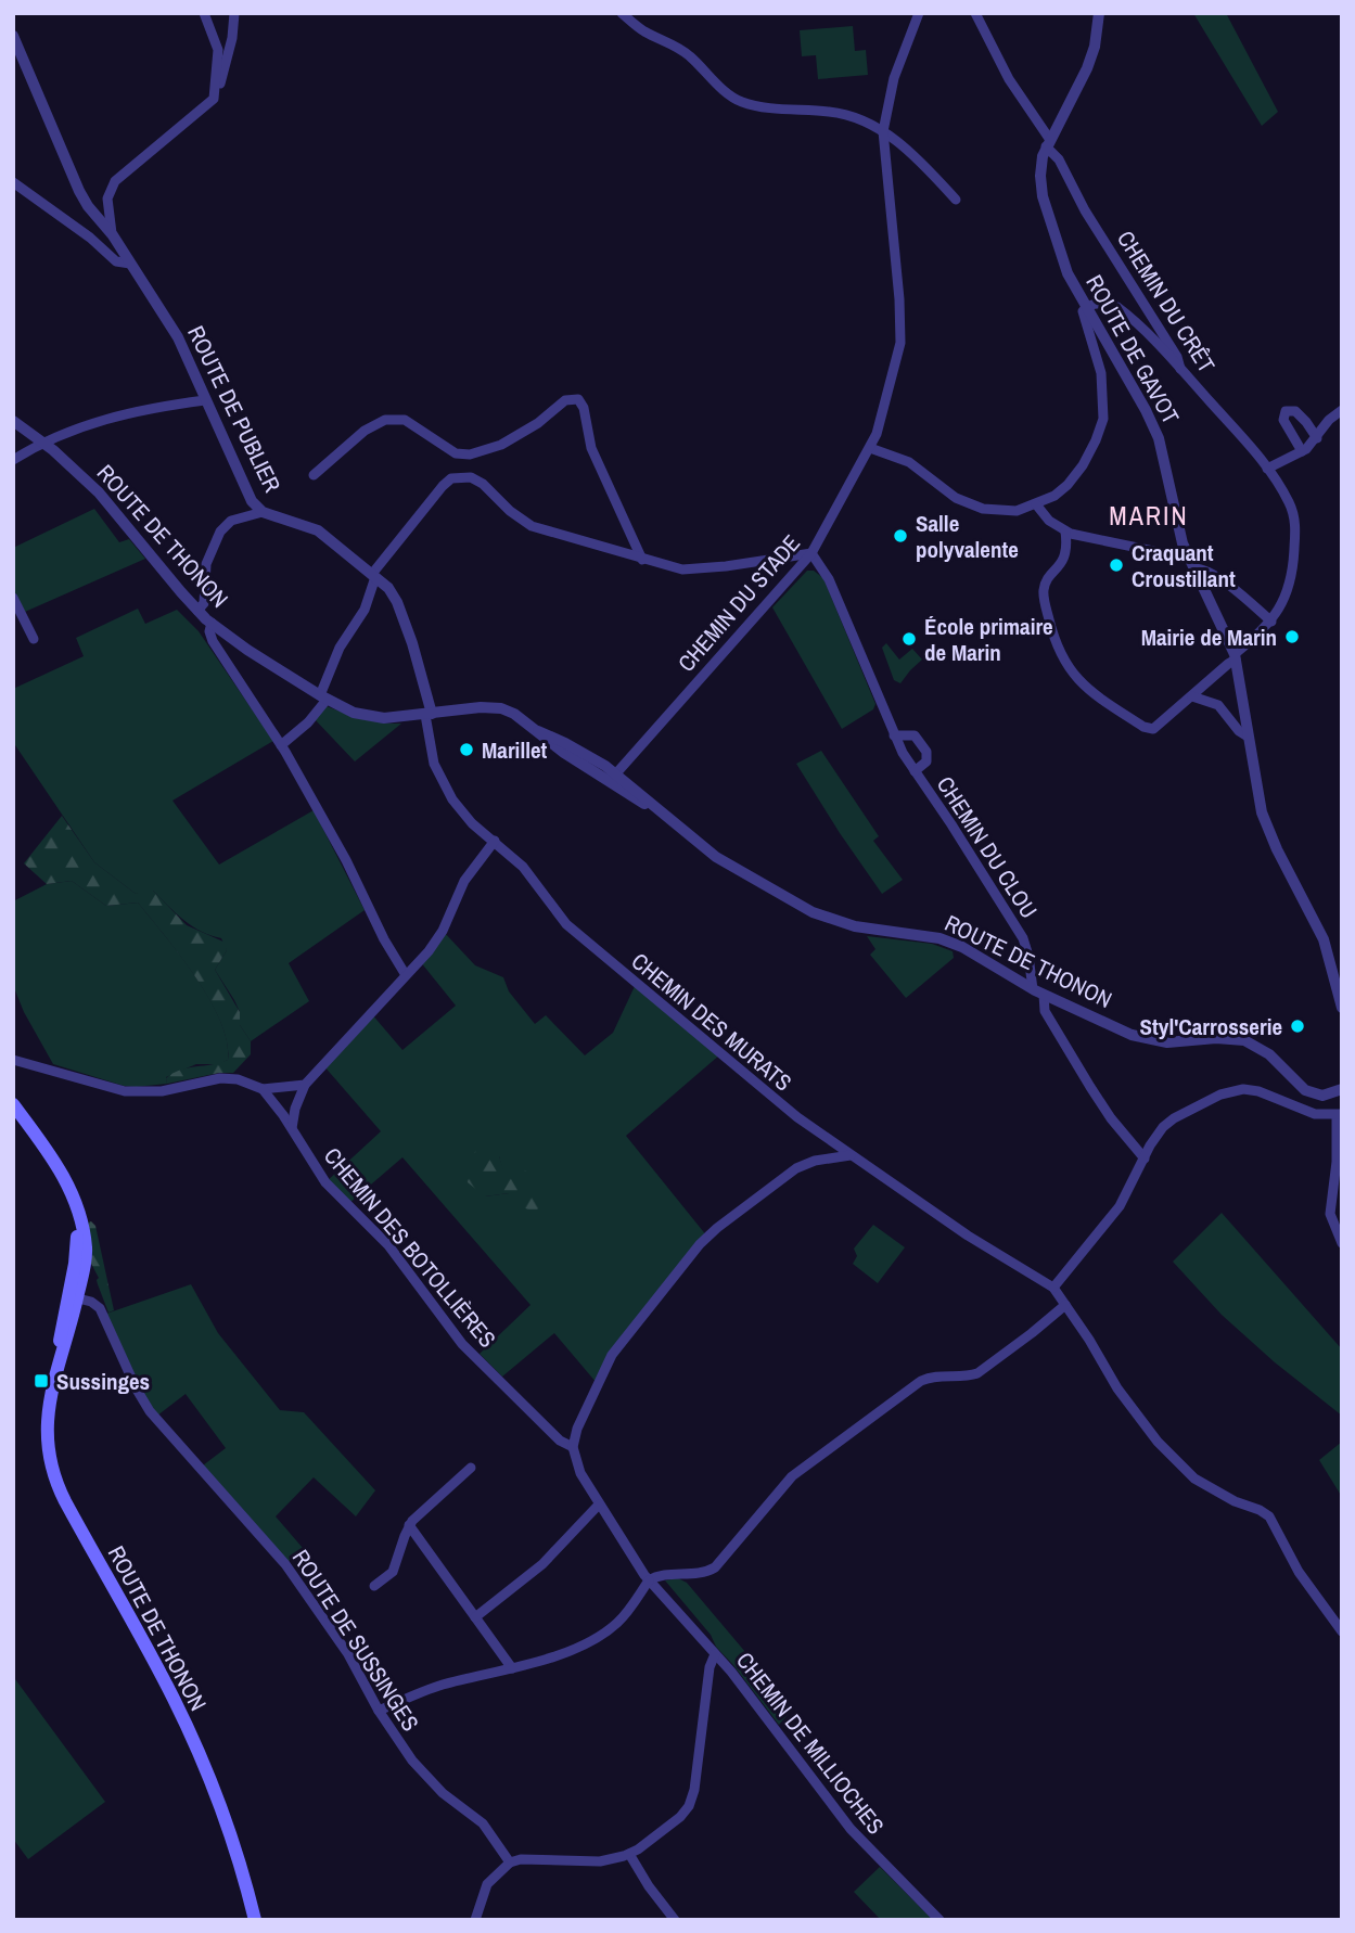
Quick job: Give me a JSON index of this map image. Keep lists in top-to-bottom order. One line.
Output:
{"streets":{"main road":["ROUTE DE THONON"],"street":["CHEMIN DU CRÊT","ROUTE DE GAVOT","ROUTE DE PUBLIER","CHEMIN DU STADE","CHEMIN DU CLOU","CHEMIN DES MURATS","CHEMIN DES BOTOLLIÈRES","ROUTE DE SUSSINGES","CHEMIN DE MILLIOCHES"]},"crossings":[["CHEMIN DU CRÊT","ROUTE DE GAVOT"],["ROUTE DE PUBLIER","ROUTE DE THONON"],["ROUTE DE PUBLIER","CHEMIN DES MURATS"],["ROUTE DE THONON","CHEMIN DU STADE"],["ROUTE DE THONON","CHEMIN DU CLOU"],["ROUTE DE THONON","CHEMIN DES MURATS"],["ROUTE DE THONON","ROUTE DE SUSSINGES"],["CHEMIN DU STADE","CHEMIN DU CLOU"],["CHEMIN DES BOTOLLIÈRES","CHEMIN DE MILLIOCHES"]],"districts":["MARIN"],"places":{"other":["Salle polyvalente","Craquant Croustillant","Mairie de Marin","École primaire de Marin","Marillet","Styl'Carrosserie"],"transit":["Sussinges"]}}
